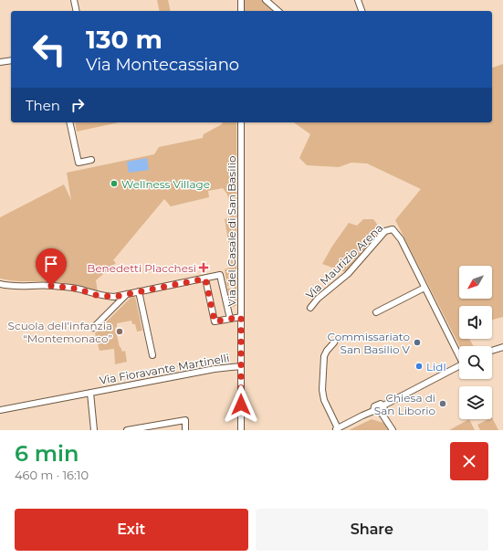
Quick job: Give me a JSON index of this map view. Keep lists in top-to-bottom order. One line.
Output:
{"streets":{"street":["Via del Casale di San Basilio","Via Maurizio Arena","Via Fioravante Martinelli"]},"crossings":[["Via del Casale di San Basilio","Via Fioravante Martinelli"]],"places":{"other":["Wellness Village","Scuola dell’infanzia “Montemonaco”","Commissariato San Basilio V","Lidl","Chiesa di San Liborio"],"health":["Benedetti Placchesi"]},"north":"bottom left","page":{"turn":["130 m","Via Montecassiano"],"then":"Then","heading":["6 min","460 m · 16:10"],"buttons":["Exit","Share"]}}
